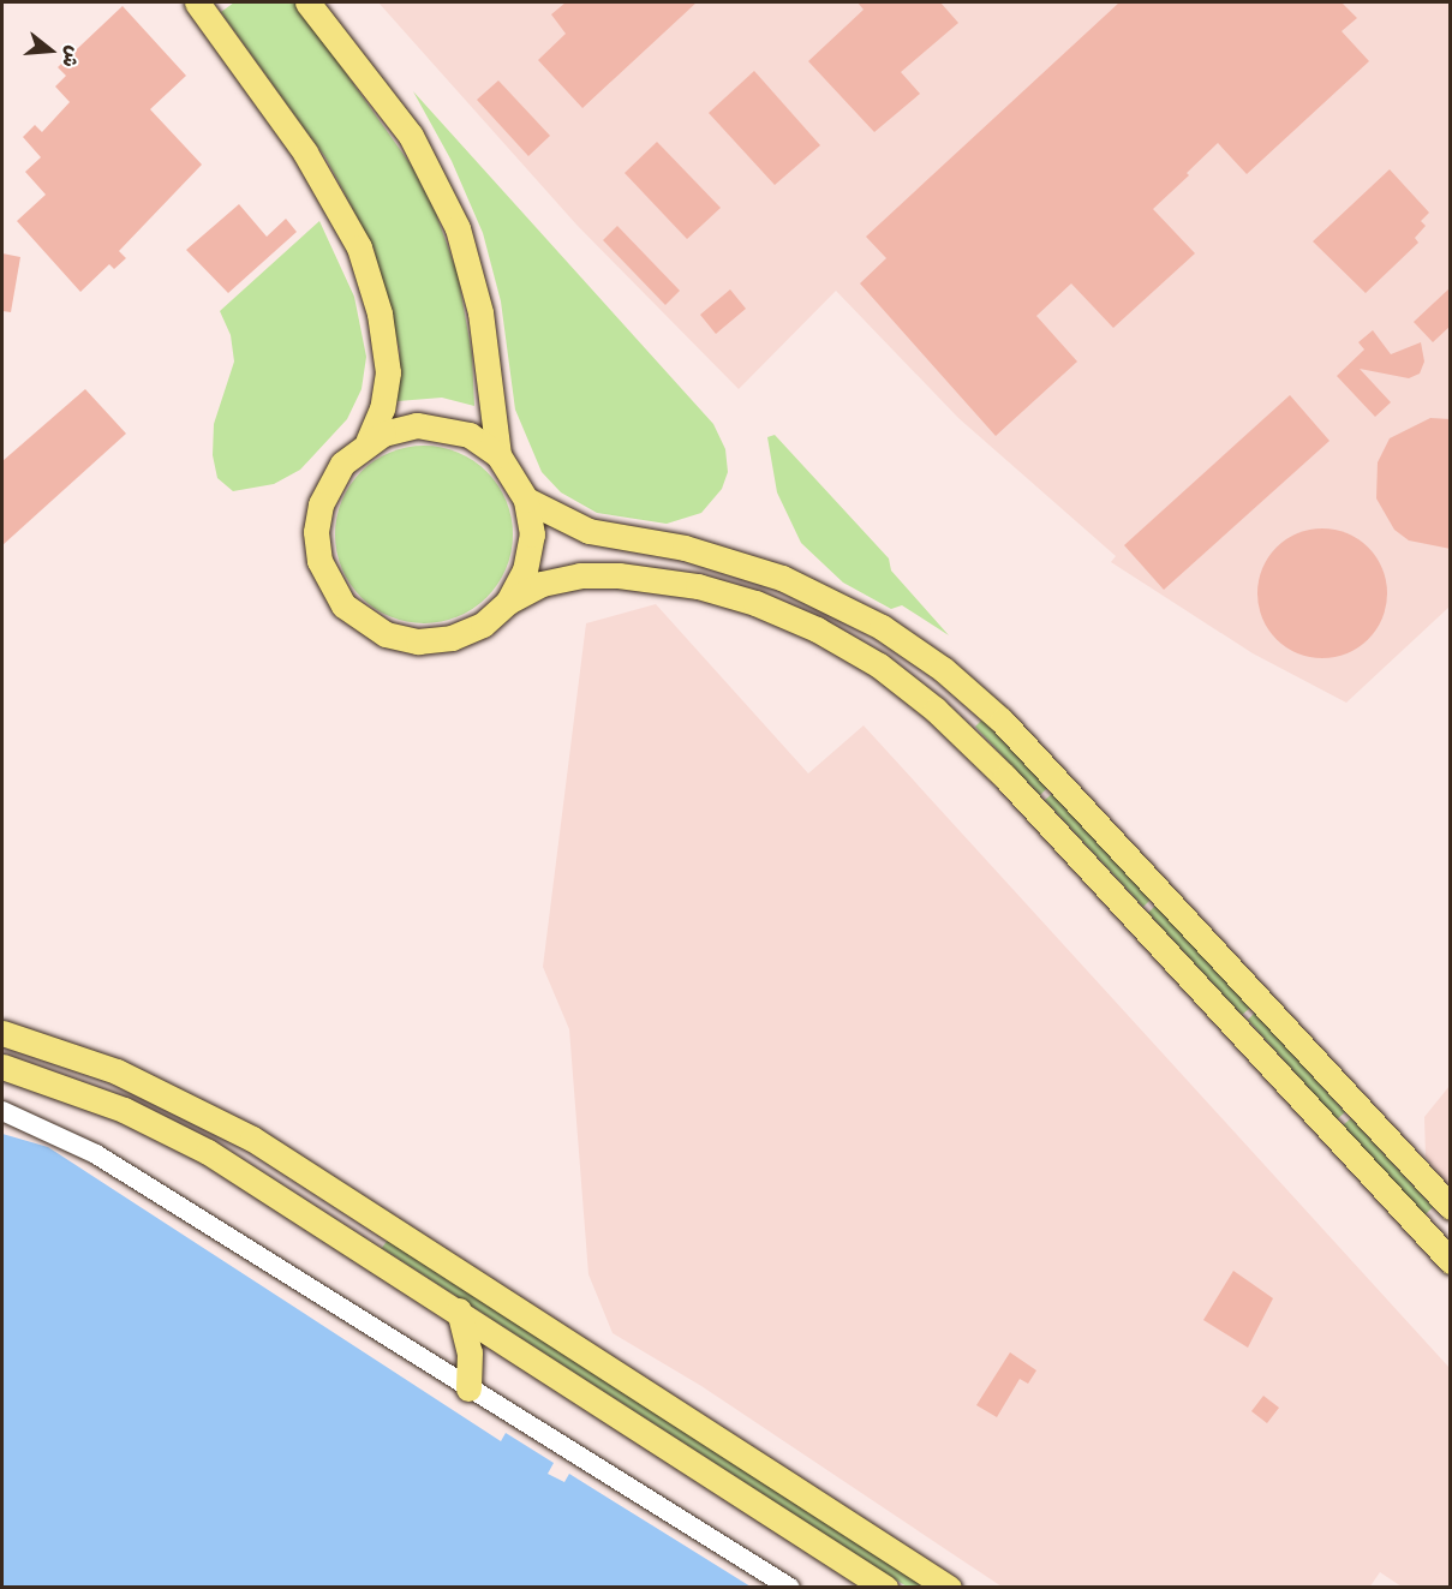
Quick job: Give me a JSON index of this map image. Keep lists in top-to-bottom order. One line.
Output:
{"north":"right"}
